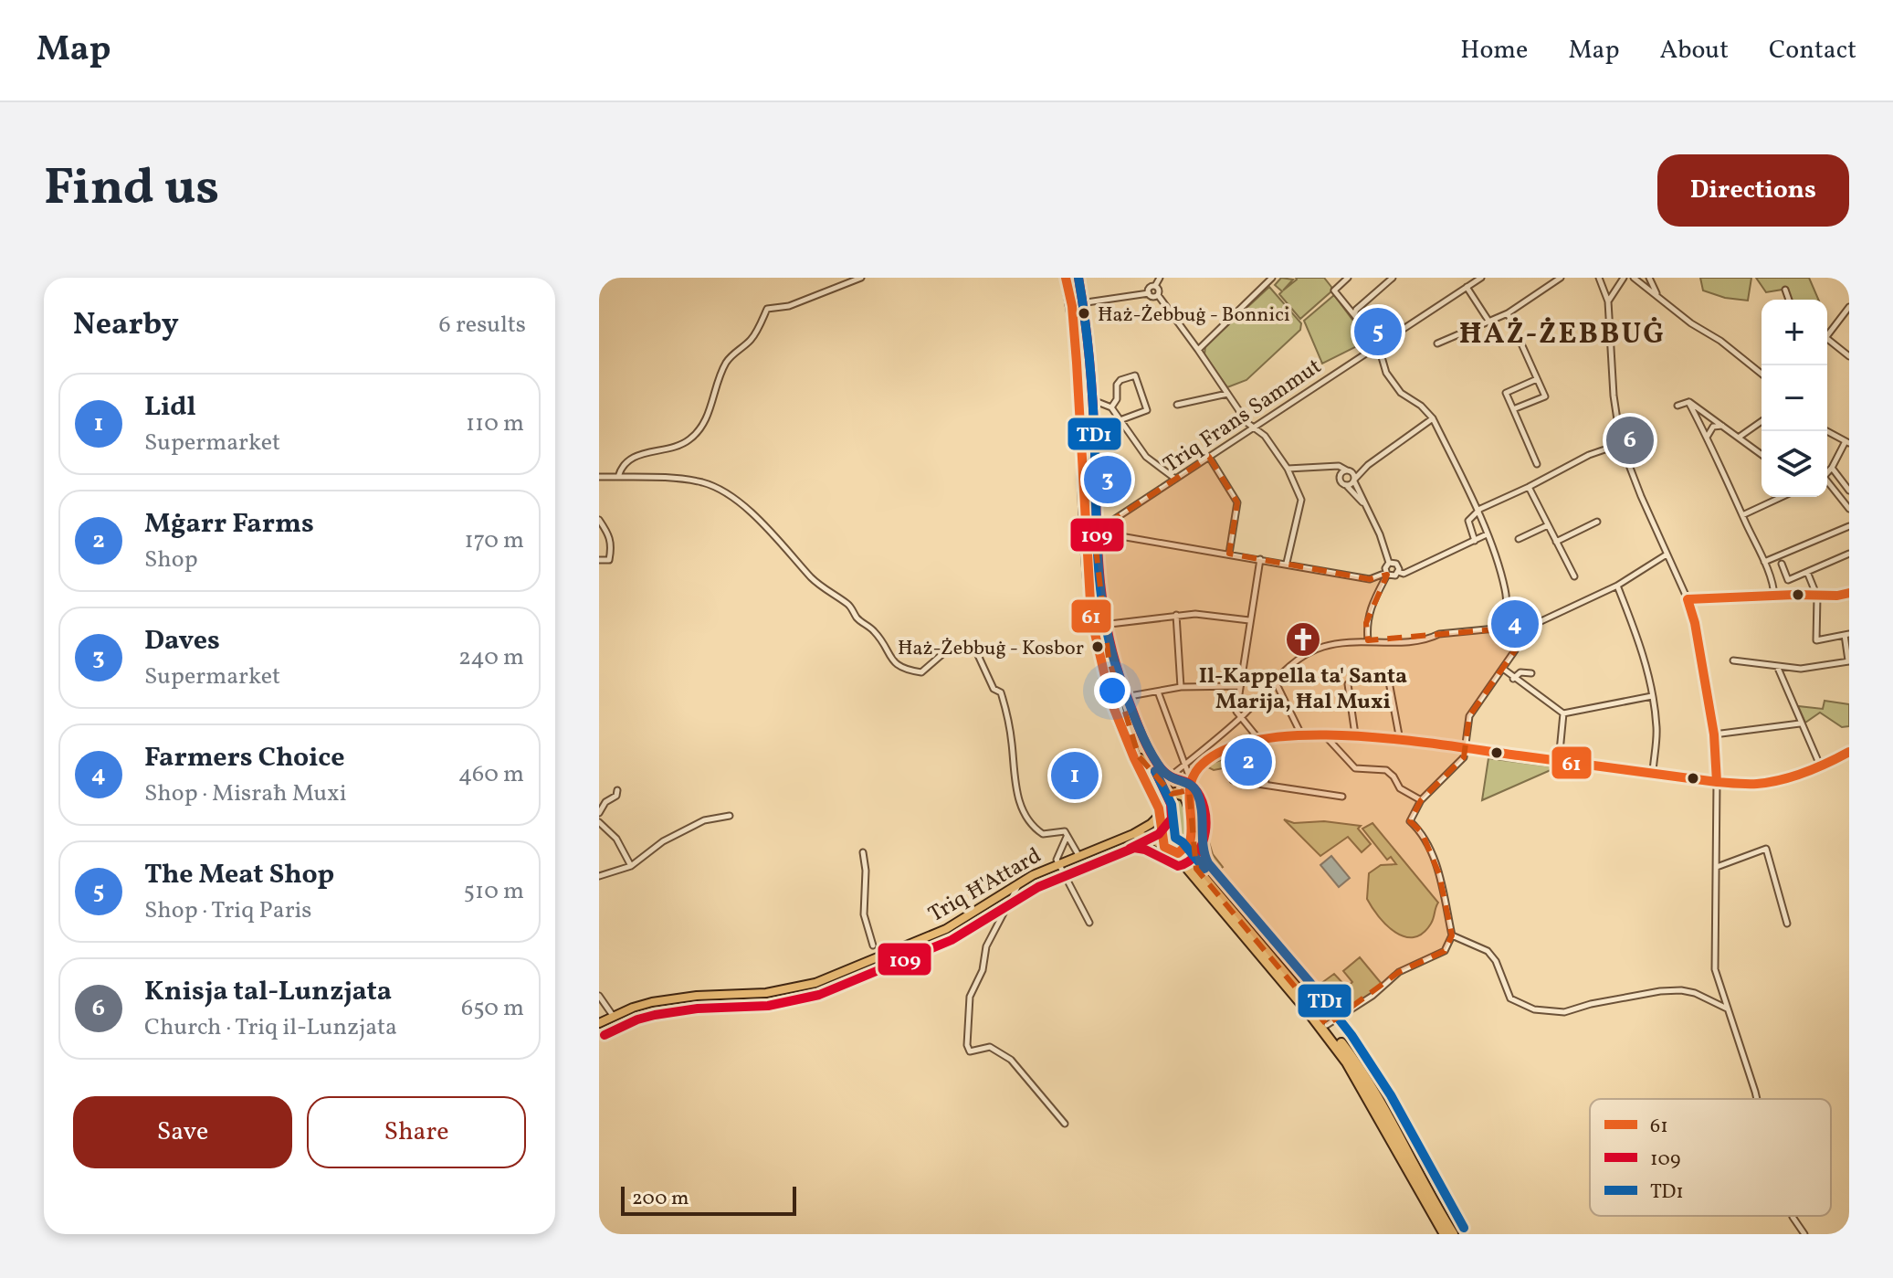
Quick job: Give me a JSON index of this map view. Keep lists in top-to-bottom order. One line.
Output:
{"streets":{"main road":["Triq Ħ'Attard"],"street":["Triq Frans Sammut"]},"districts":["ĦAŻ-ŻEBBUĠ"],"places":{"other":["Ħaż-Żebbuġ - Bonnici","Ħaż-Żebbuġ - Kosbor"],"church":["Il-Kappella ta' Santa Marija, Ħal Muxi"]},"lines":["transit line 61","transit line 109","transit line TD1"],"legend":["61","109","TD1"],"scale_bar":"200 m","page":{"header":"Map","nav":["Home","Map","About","Contact"],"title":"Find us","buttons":["Directions",["Save","Share"]],"heading":["Nearby","6 results"],"map_buttons":["+","−"],"pins":["5","6","3","4","2","1"],"list":[{"mark":"1","name":"Lidl","note":"Supermarket","value":"110 m"},{"mark":"2","name":"Mġarr Farms","note":"Shop","value":"170 m"},{"mark":"3","name":"Daves","note":"Supermarket","value":"240 m"},{"mark":"4","name":"Farmers Choice","note":"Shop · Misraħ Muxi","value":"460 m"},{"mark":"5","name":"The Meat Shop","note":"Shop · Triq Paris","value":"510 m"},{"mark":"6","name":"Knisja tal-Lunzjata","note":"Church · Triq il-Lunzjata","value":"650 m"}],"scale":"200 m"}}
